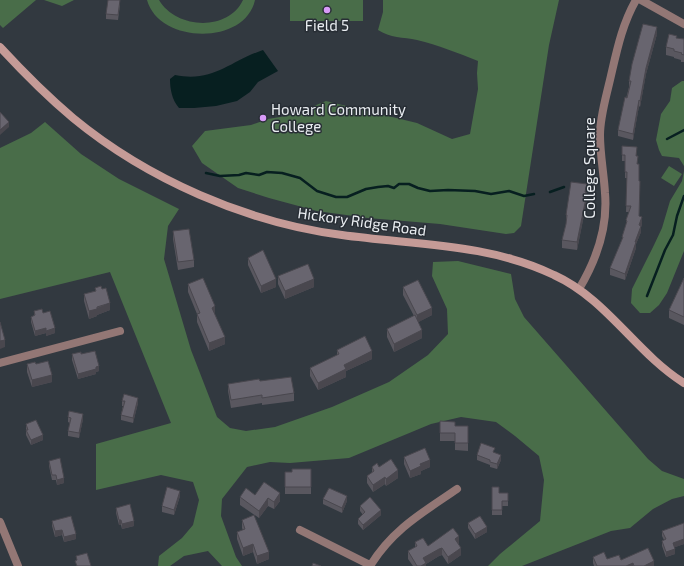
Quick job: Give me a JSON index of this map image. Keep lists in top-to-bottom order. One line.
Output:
{"streets":{"street":["College Square","Hickory Ridge Road"]},"crossings":[["College Square","Hickory Ridge Road"]],"places":["Field 5","Howard Community College"]}
